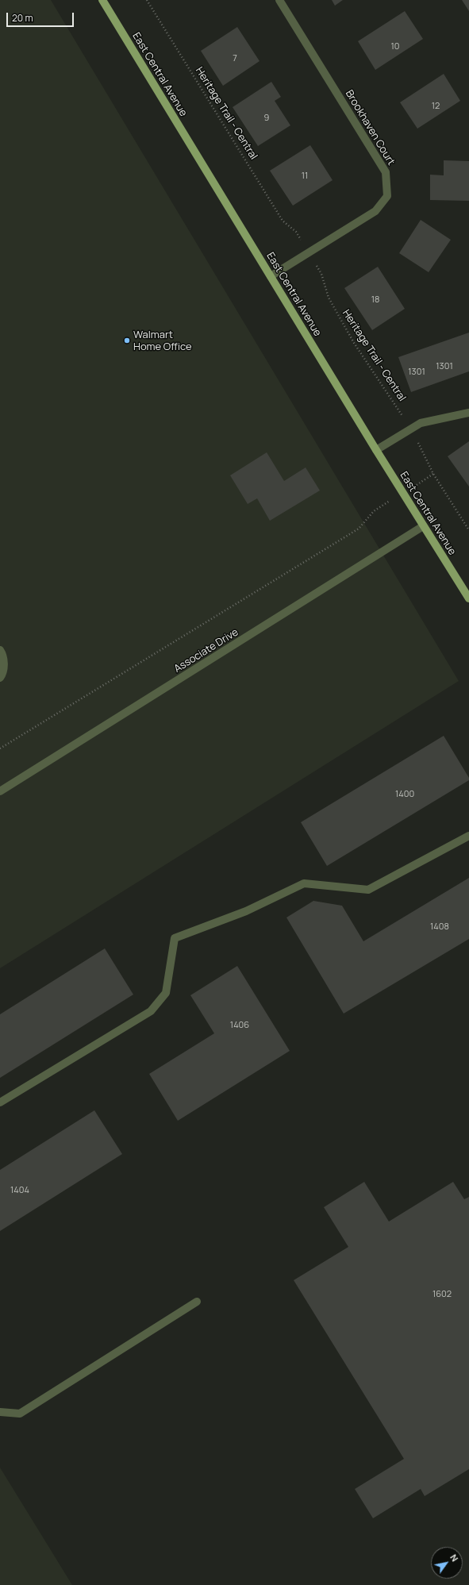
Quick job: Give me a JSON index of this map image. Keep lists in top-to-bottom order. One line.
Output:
{"streets":{"main road":["East Central Avenue"],"street":["Brookhaven Court","Associate Drive"],"path":["Heritage Trail - Central"]},"crossings":[["East Central Avenue","Brookhaven Court"],["East Central Avenue","Associate Drive"]],"places":["Walmart Home Office"],"house_numbers":["10","7","12","9","11","18","1301","1301","1400","1408","1406","1404","1602"],"scale_bar":"20 m","north":"top right"}
